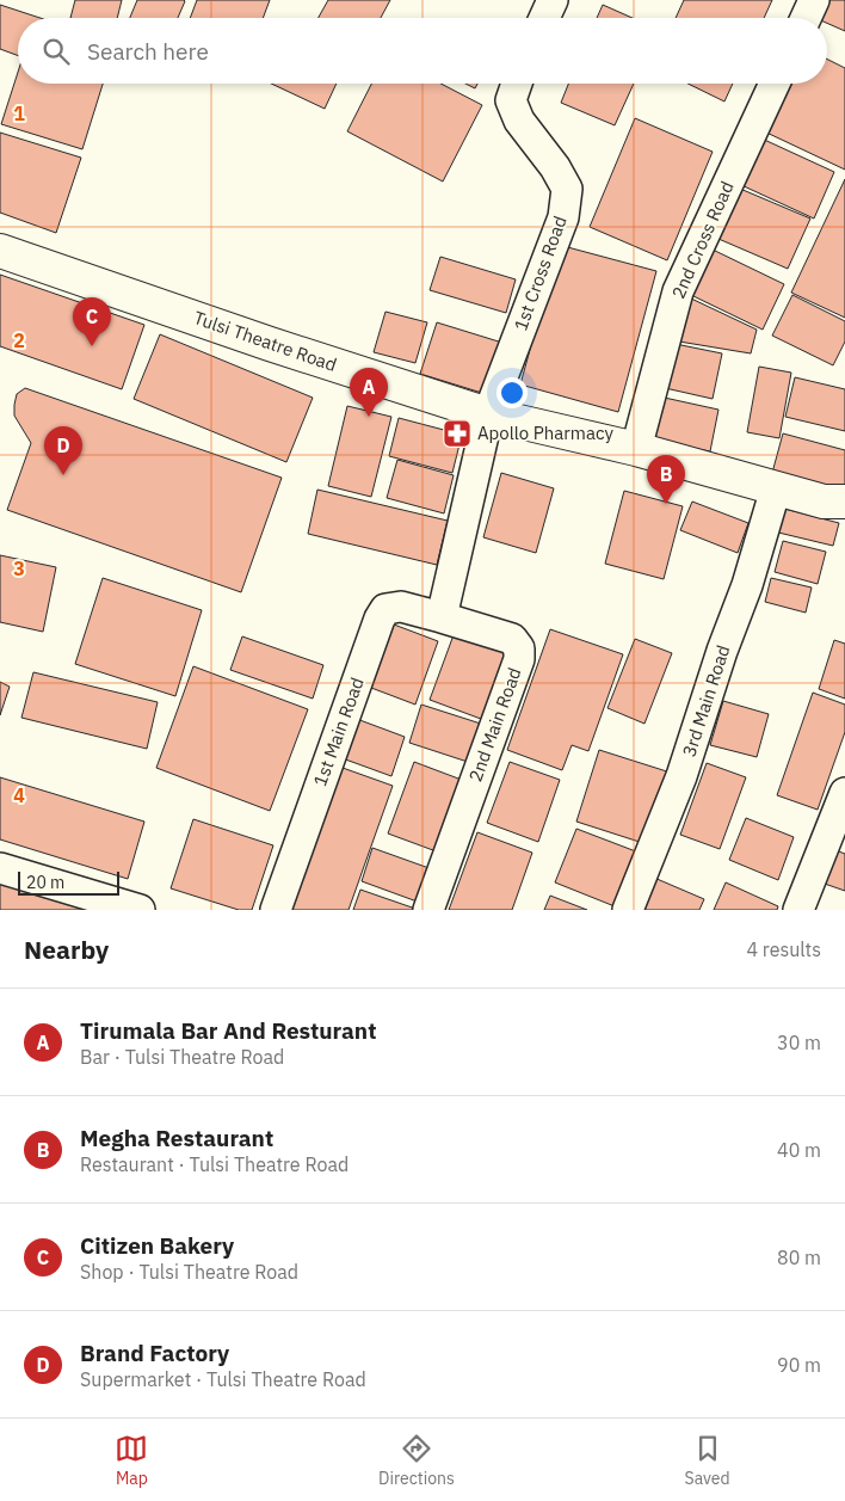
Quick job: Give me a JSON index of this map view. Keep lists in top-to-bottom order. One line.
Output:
{"streets":{"street":["2nd Cross Road","1st Cross Road","Tulsi Theatre Road","3rd Main Road","2nd Main Road","1st Main Road"]},"crossings":[["2nd Cross Road","Tulsi Theatre Road"],["1st Cross Road","Tulsi Theatre Road"],["Tulsi Theatre Road","3rd Main Road"],["2nd Main Road","1st Main Road"]],"places":{"pharmacy":["Apollo Pharmacy"]},"scale_bar":"20 m","page":{"search":"Search here","pins":["C","A","D","B"],"scale":"20 m","heading":["Nearby","4 results"],"list":[{"mark":"A","name":"Tirumala Bar And Resturant","note":"Bar · Tulsi Theatre Road","value":"30 m"},{"mark":"B","name":"Megha Restaurant","note":"Restaurant · Tulsi Theatre Road","value":"40 m"},{"mark":"C","name":"Citizen Bakery","note":"Shop · Tulsi Theatre Road","value":"80 m"},{"mark":"D","name":"Brand Factory","note":"Supermarket · Tulsi Theatre Road","value":"90 m"}],"nav":["Map","Directions","Saved"]},"grid":{"rows":["1","2","3","4"]}}
